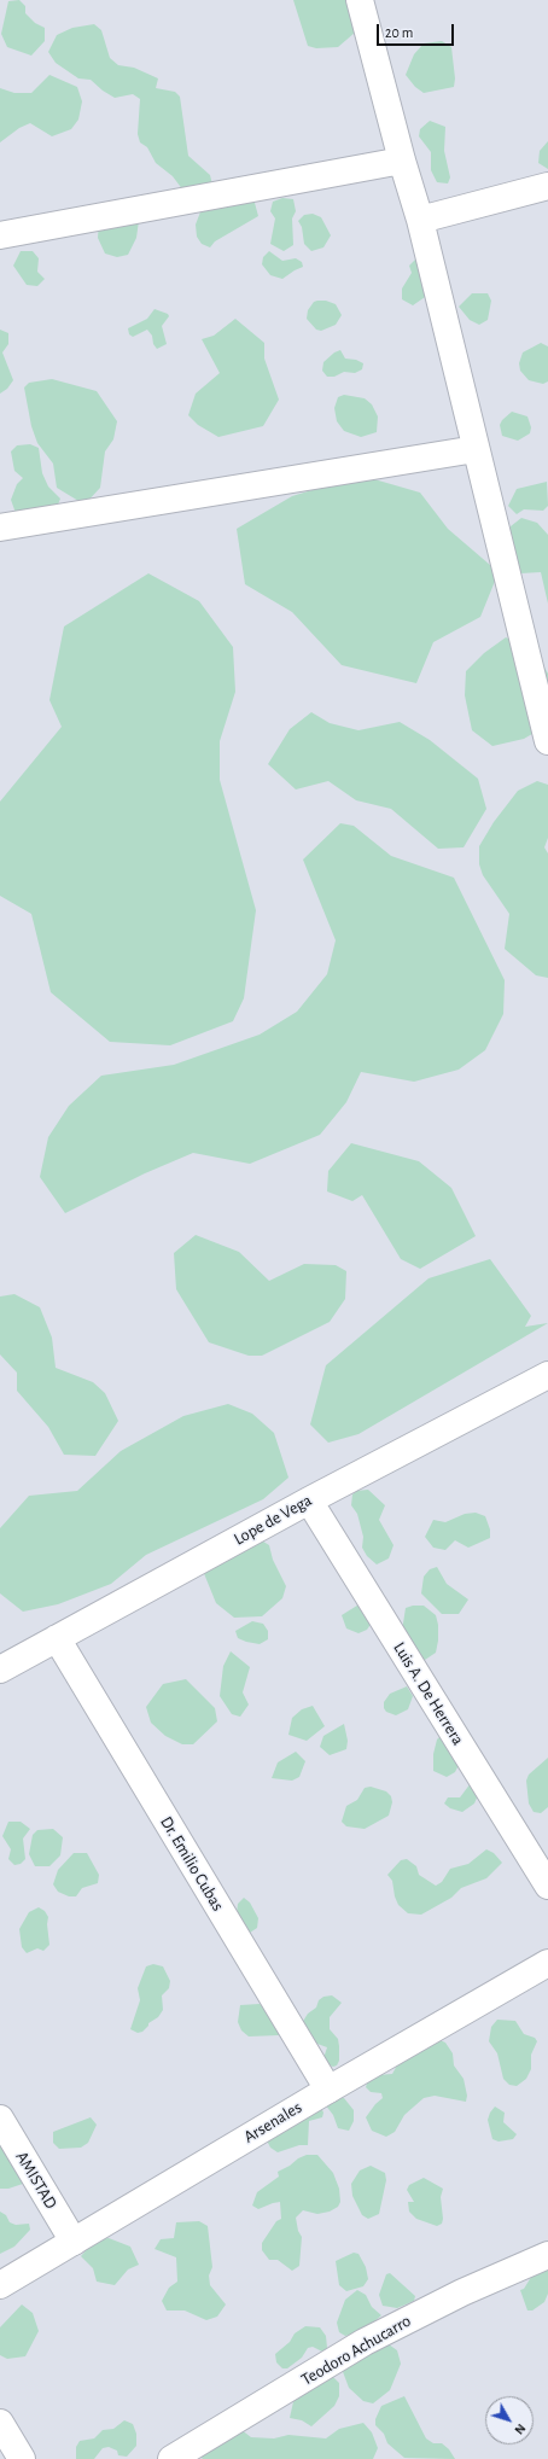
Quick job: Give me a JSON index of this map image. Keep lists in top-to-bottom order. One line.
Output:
{"streets":{"street":["Lope de Vega","Luis A. De Herrera","Dr. Emilio Cubas","Arsenales","AMISTAD","Teodoro Achucarro"]},"crossings":[["Lope de Vega","Luis A. De Herrera"],["Lope de Vega","Dr. Emilio Cubas"],["Dr. Emilio Cubas","Arsenales"],["Arsenales","AMISTAD"]],"scale_bar":"20 m","north":"bottom right"}
